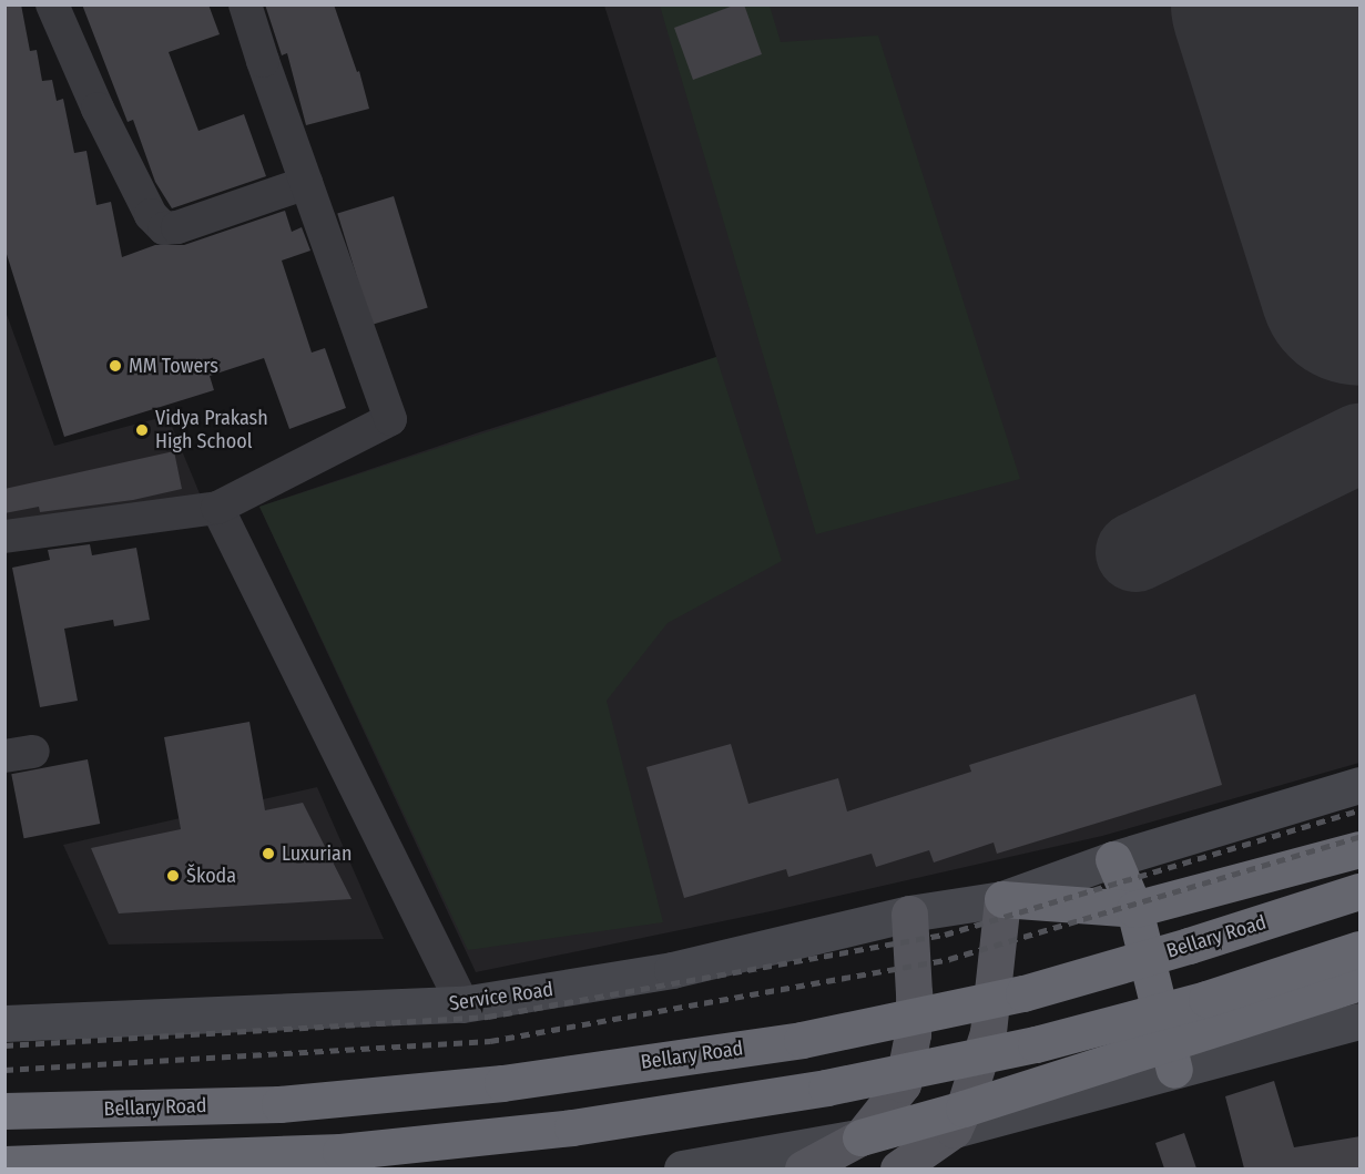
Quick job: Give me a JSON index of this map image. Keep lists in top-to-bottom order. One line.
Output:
{"streets":{"highway":["Bellary Road"],"main road":["Service Road"]},"places":["MM Towers","Vidya Prakash High School","Luxurian","Škoda"]}
